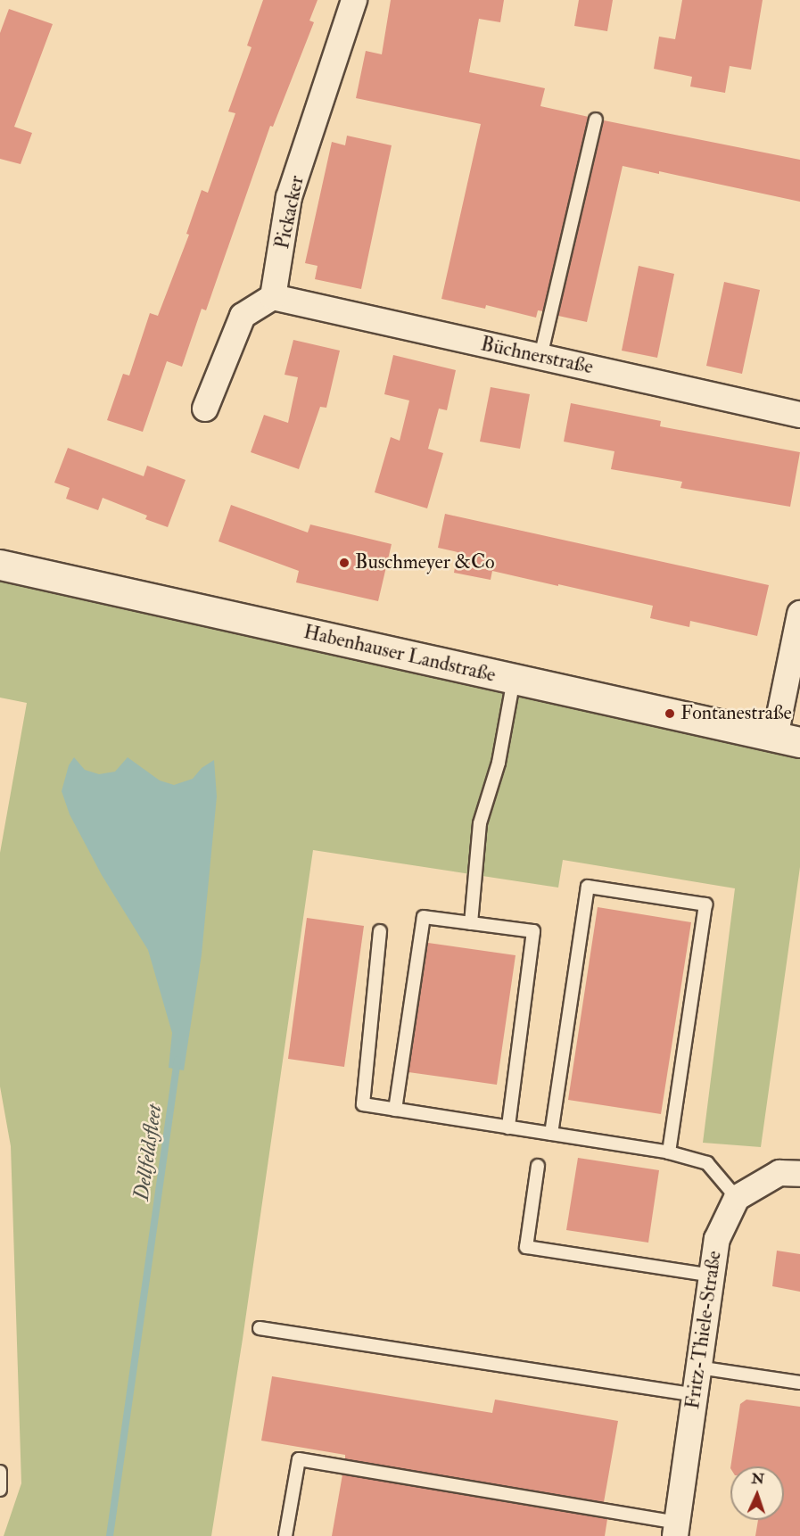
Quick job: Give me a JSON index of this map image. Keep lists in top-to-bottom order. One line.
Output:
{"streets":{"street":["Pickacker","Büchnerstraße","Habenhauser Landstraße","Fritz-Thiele-Straße"]},"crossings":[["Pickacker","Büchnerstraße"]],"water":["Dellfeldsfleet"],"places":["Buschmeyer &Co","Fontanestraße"],"north":"top"}
